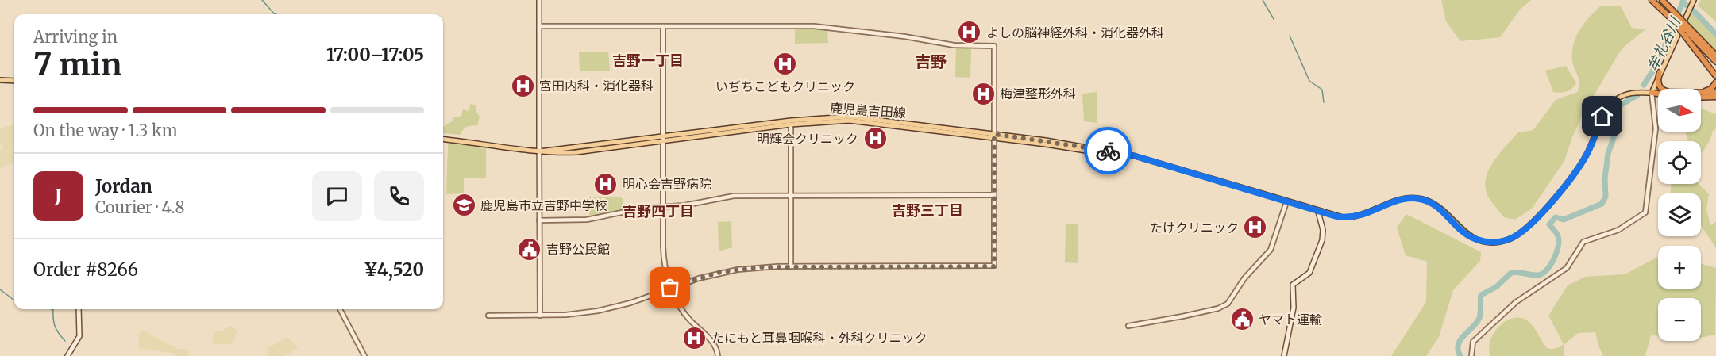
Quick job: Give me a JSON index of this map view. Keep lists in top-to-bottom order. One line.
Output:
{"streets":{"main road":["鹿児島吉田線"]},"districts":["吉野一丁目","吉野","吉野三丁目","吉野四丁目"],"water":["牟礼谷川"],"places":{"hospital":["よしの脳神経外科・消化器外科","いぢちこどもクリニック","宮田内科・消化器科","梅津整形外科","明輝会クリニック","明心会吉野病院","たけクリニック","たにもと耳鼻咽喉科・外科クリニック"],"school or university":["鹿児島市立吉野中学校"],"public building":["吉野公民館","ヤマト運輸"]},"north":"right","page":{"heading":["7 min","Arriving in","17:00–17:05"],"panel":["Jordan","Courier · 4.8","Order #8266","¥4,520"],"map_buttons":["+","−"],"bar":"On the way · 1.3 km","round":"J"}}
